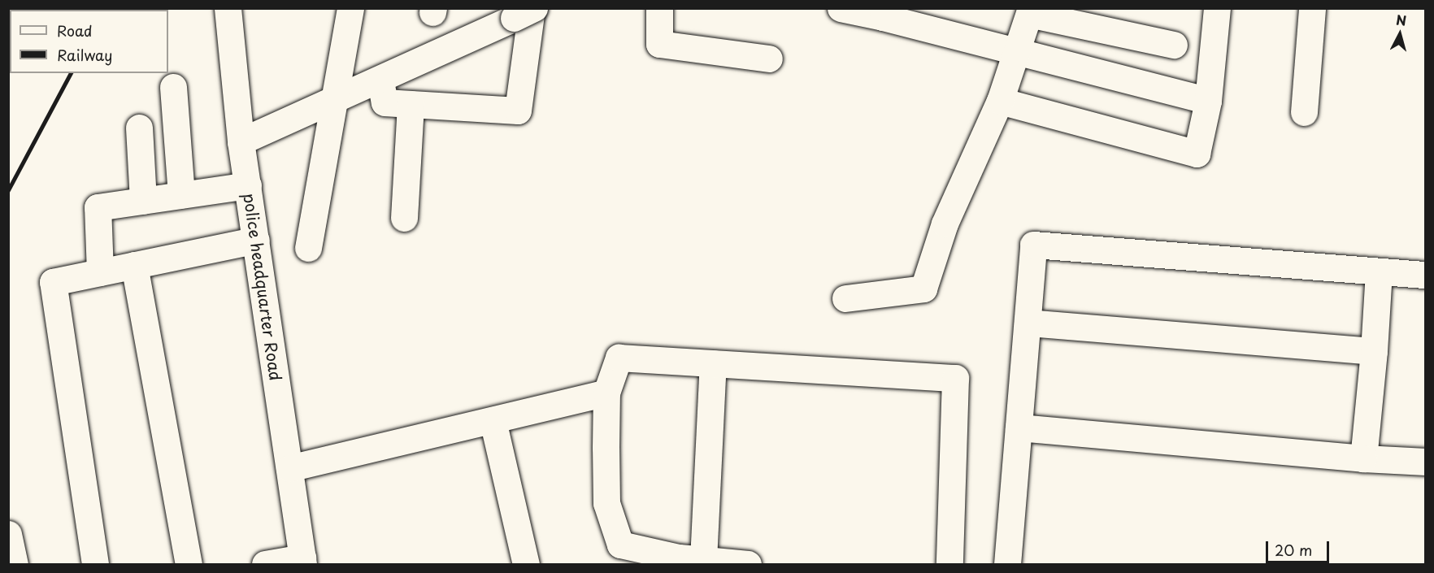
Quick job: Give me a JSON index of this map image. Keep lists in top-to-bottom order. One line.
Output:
{"streets":{"street":["police headquarter Road"]},"legend":["Road","Railway"],"scale_bar":"20 m","north":"top"}
